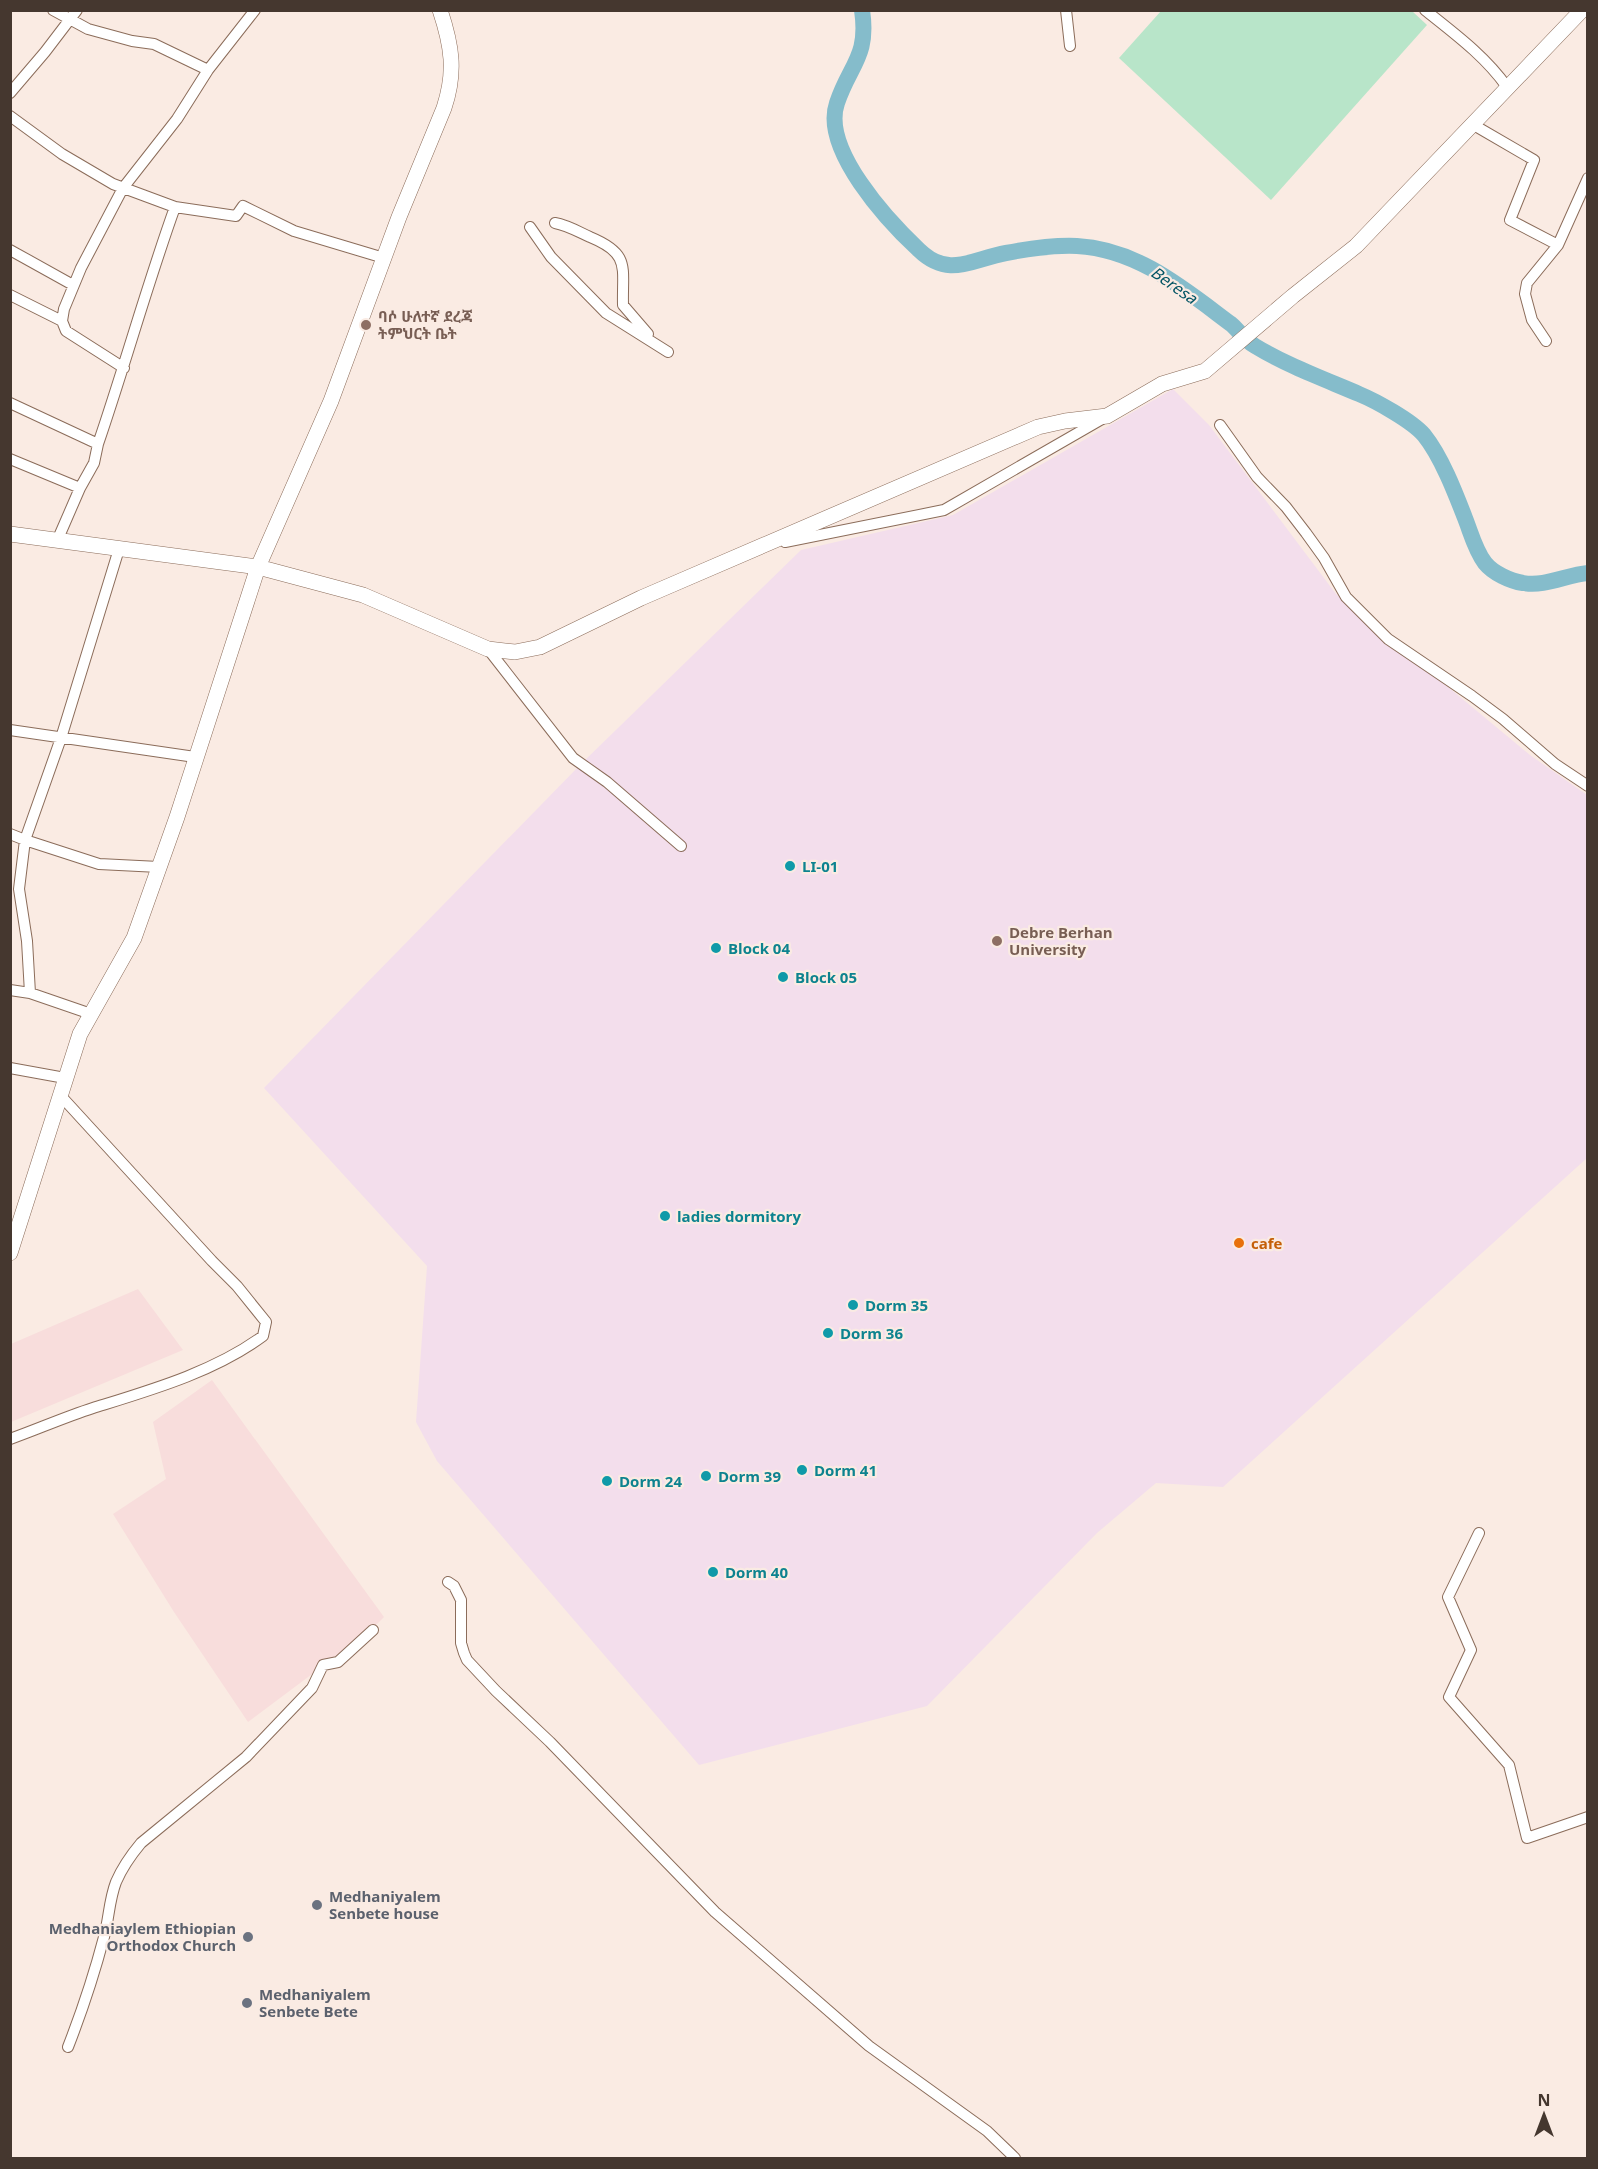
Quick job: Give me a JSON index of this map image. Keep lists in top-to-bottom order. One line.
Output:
{"water":["Beresa"],"places":["ባሶ ሁለተኛ ደረጃ ትምህርት ቤት","LI-01","Debre Berhan University","Block 04","Block 05","ladies dormitory","cafe","Dorm 35","Dorm 36","Dorm 41","Dorm 39","Dorm 24","Dorm 40","Medhaniyalem Senbete house","Medhaniaylem Ethiopian Orthodox Church","Medhaniyalem Senbete Bete"],"north":"top"}
